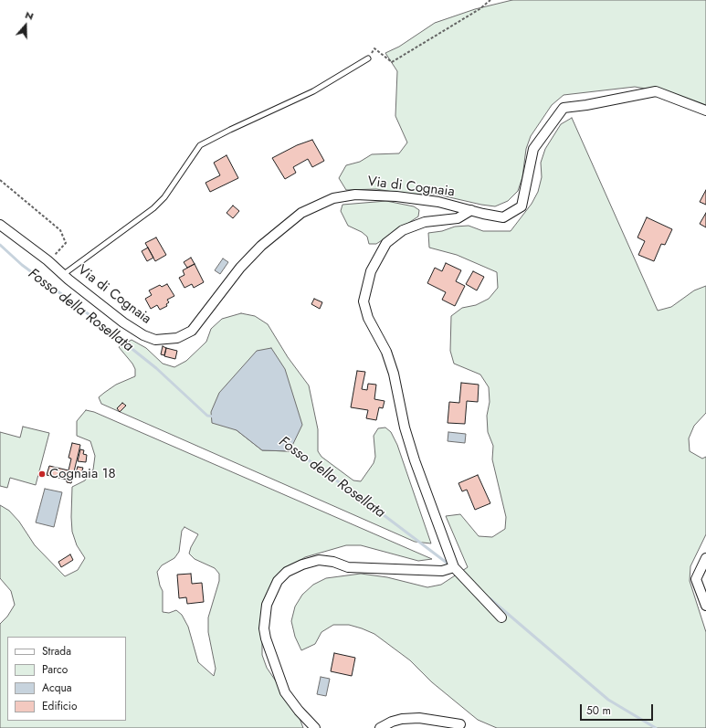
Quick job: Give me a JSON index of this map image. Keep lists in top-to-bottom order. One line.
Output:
{"streets":{"street":["Via di Cognaia"]},"water":["Fosso della Rosellata"],"places":["Cognaia 18"],"legend":["Strada","Parco","Acqua","Edificio"],"scale_bar":"50 m","north":"top"}
